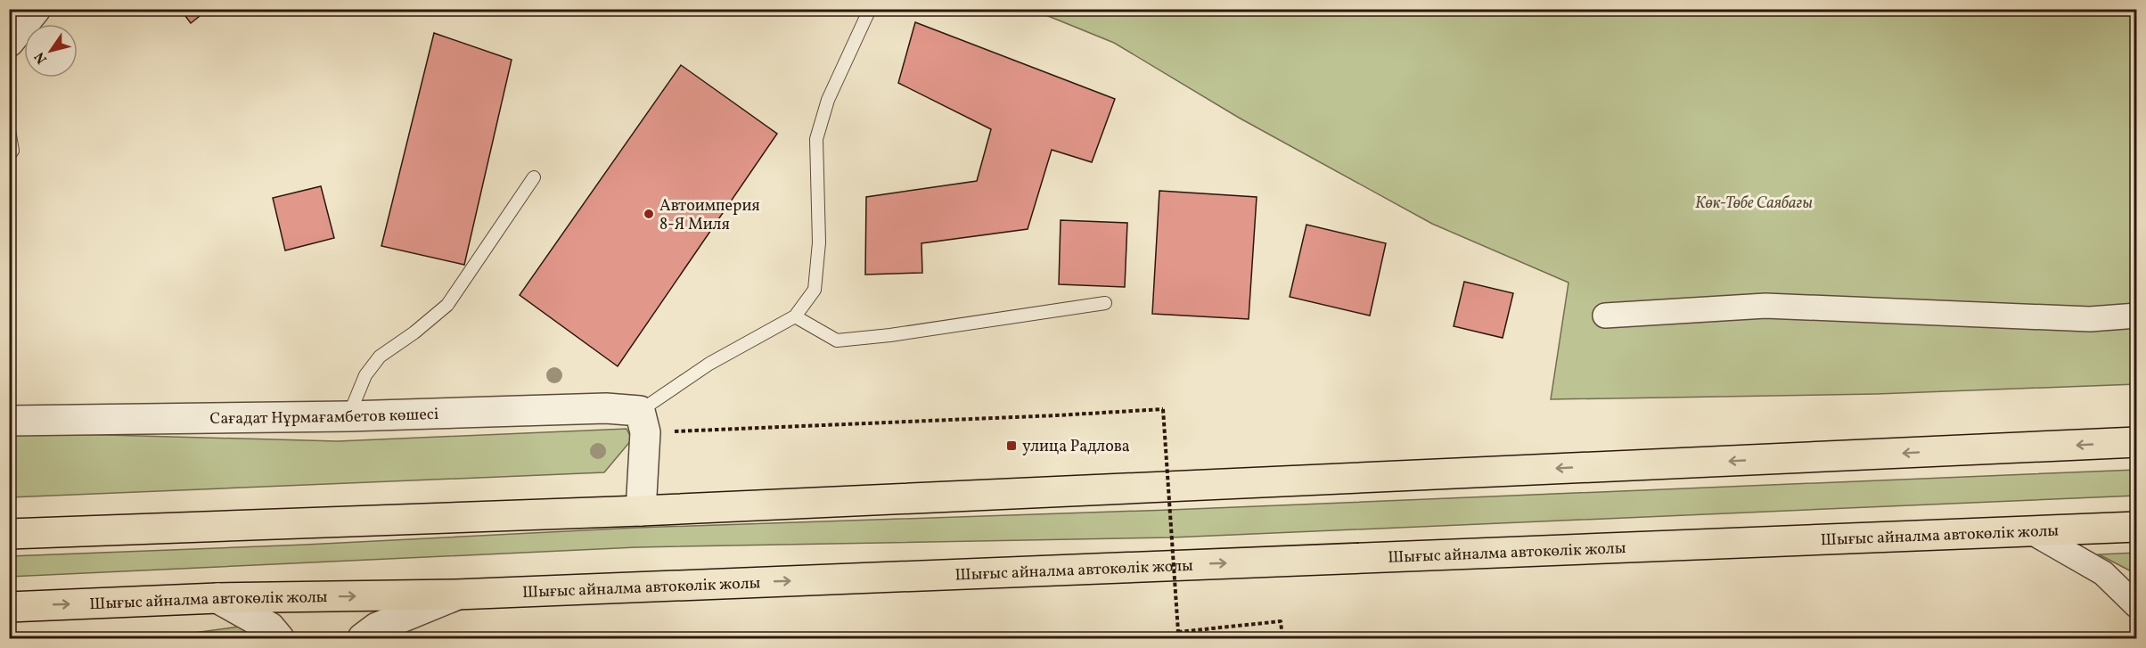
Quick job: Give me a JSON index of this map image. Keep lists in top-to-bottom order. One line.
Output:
{"streets":{"main road":["Шығыс айналма автокөлік жолы"],"street":["Сағадат Нұрмағамбетов көшесі"]},"parks":["Көк-Төбе Саябағы"],"places":{"other":["Автоимперия 8-Я Миля"],"transit":["улица Радлова"]},"north":"bottom left"}
